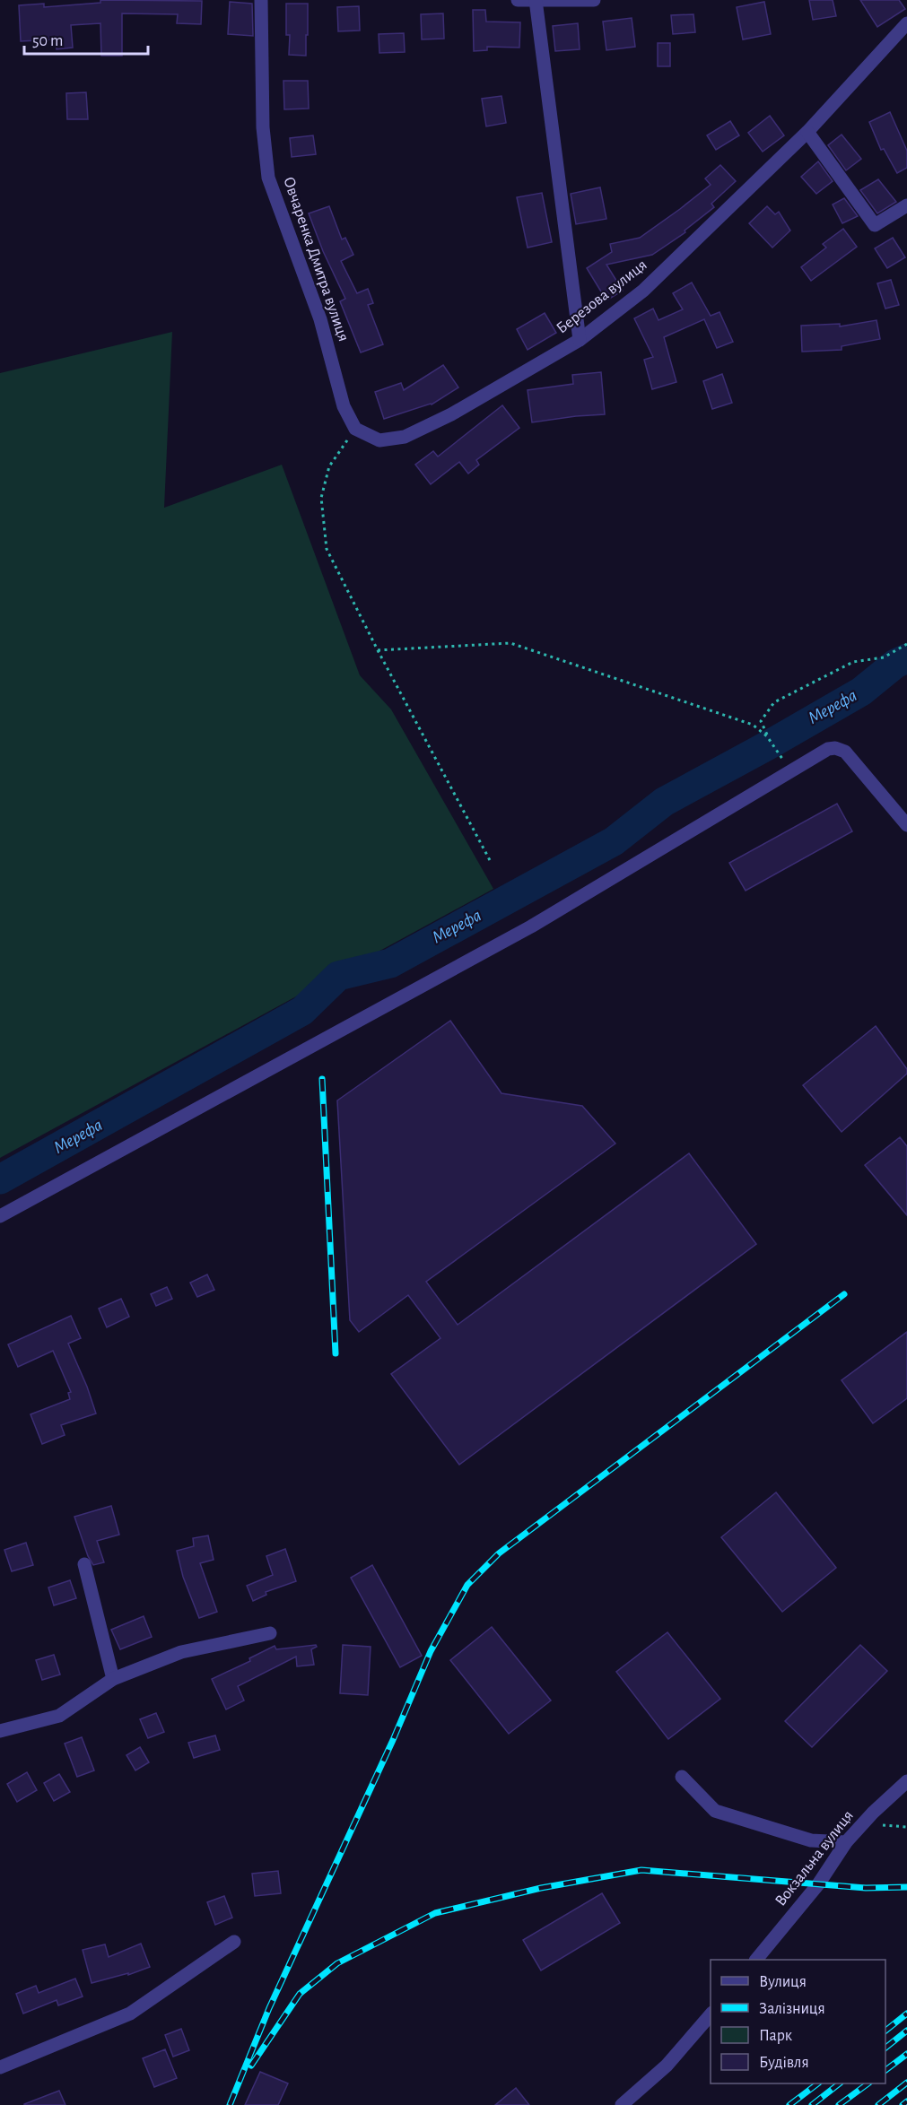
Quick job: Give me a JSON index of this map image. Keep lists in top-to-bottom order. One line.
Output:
{"streets":{"street":["Овчаренка Дмитра вулиця","Березова вулиця","Вокзальна вулиця"]},"crossings":[["Овчаренка Дмитра вулиця","Березова вулиця"]],"water":["Мерефа"],"legend":["Вулиця","Залізниця","Парк","Будівля"],"scale_bar":"50 m"}
